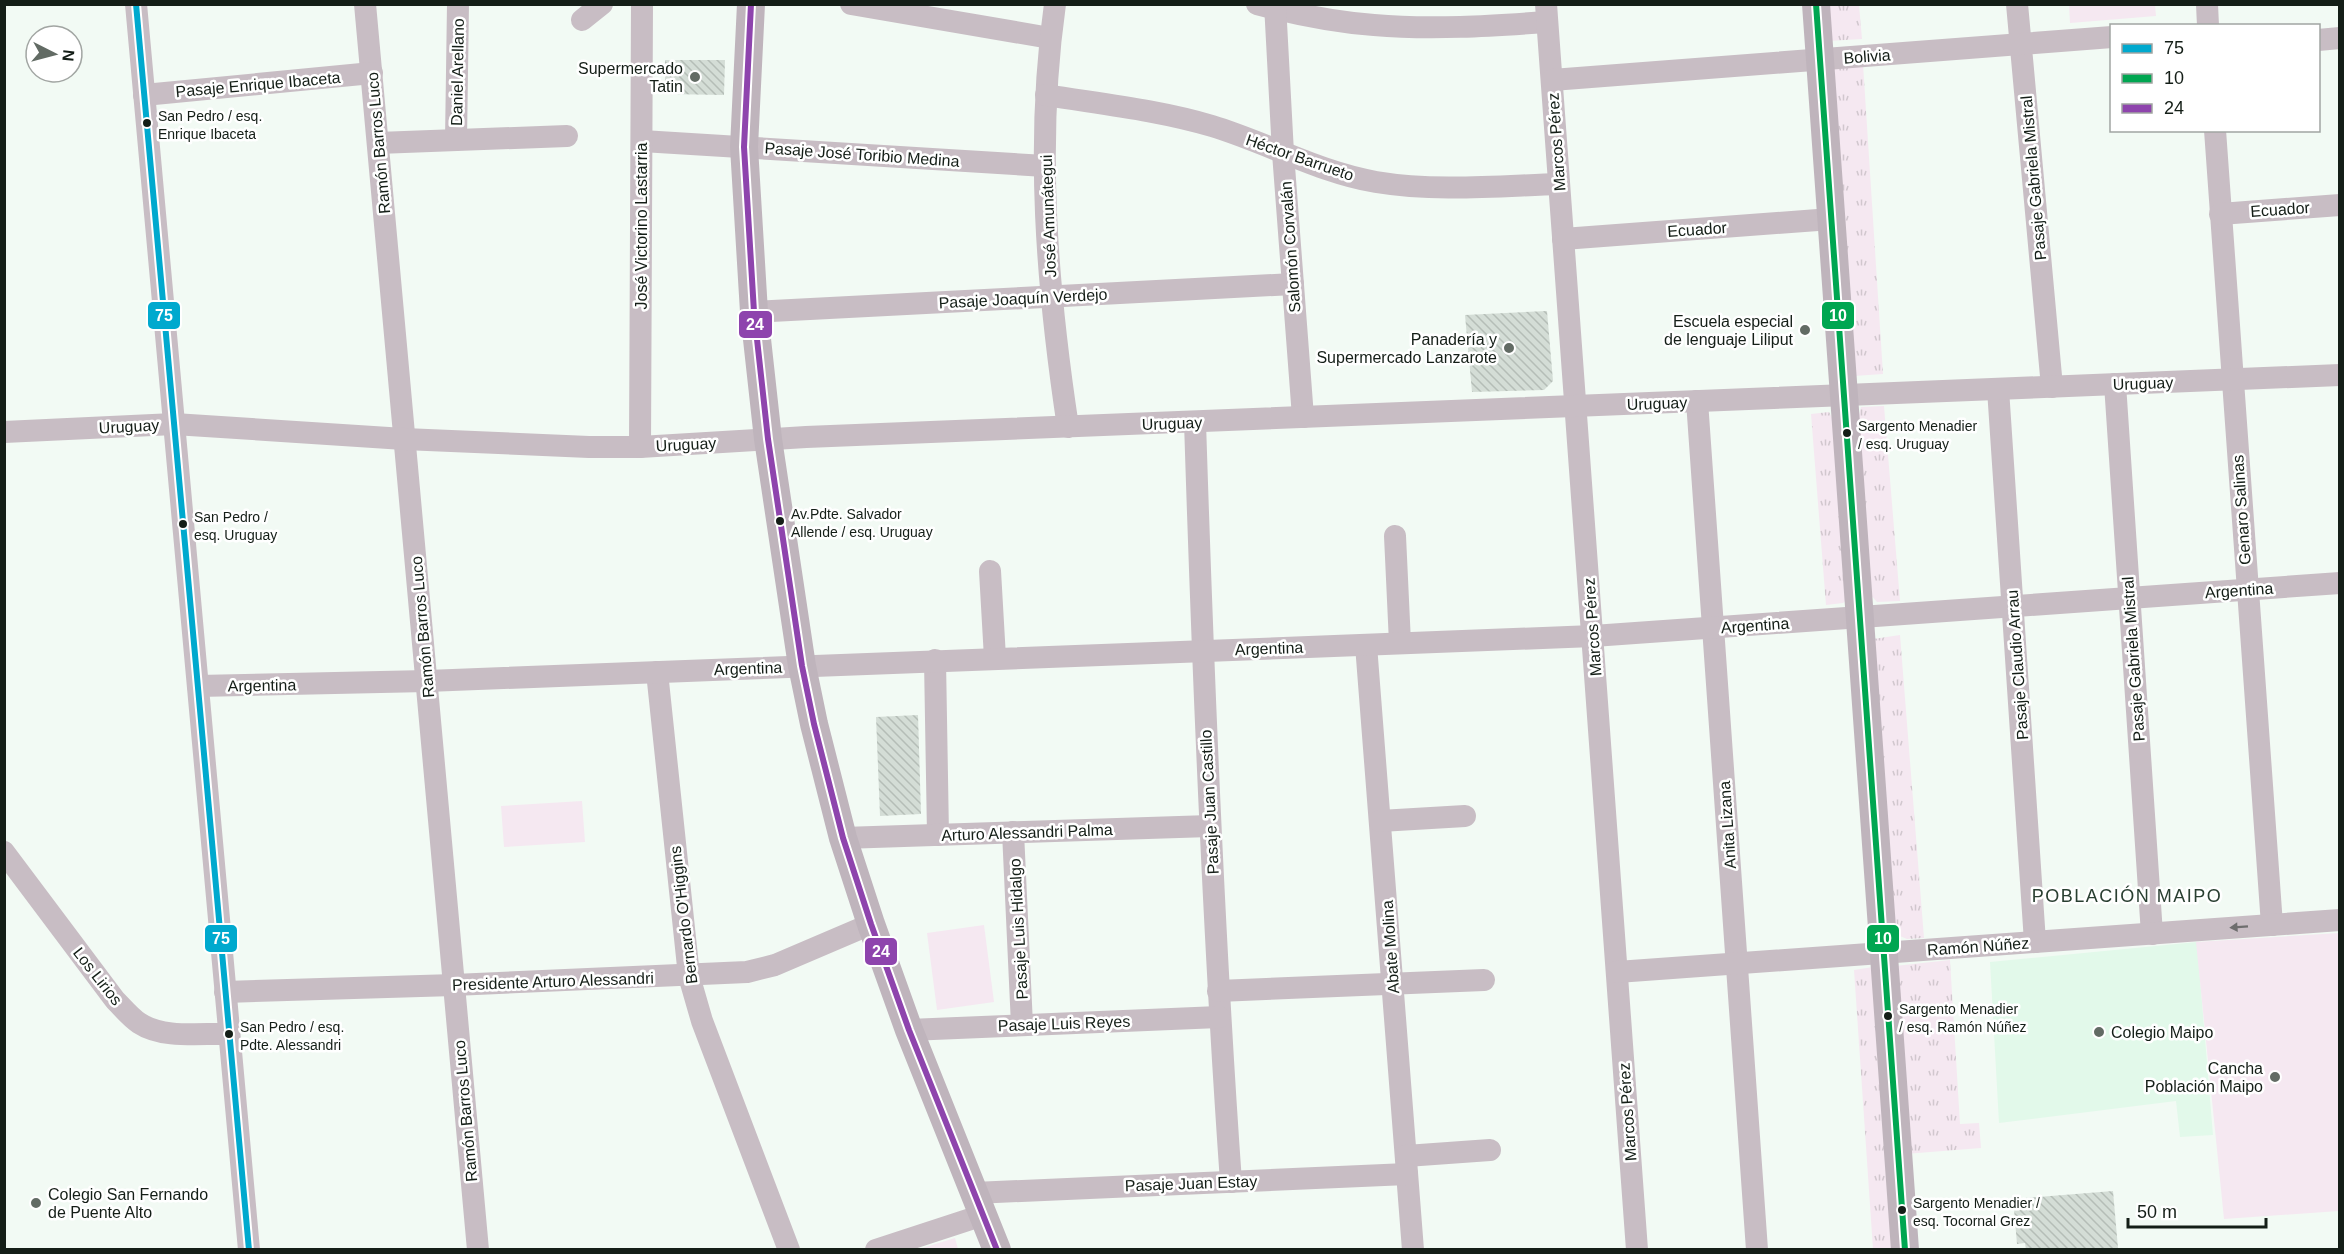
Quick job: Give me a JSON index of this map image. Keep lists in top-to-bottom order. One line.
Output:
{"streets":{"street":["Bolivia","Daniel Arellano","Pasaje Enrique Ibaceta","Marcos Pérez","Ramón Barros Luco","Pasaje José Toribio Medina","Héctor Barrueto","Pasaje Gabriela Mistral","Ecuador","José Amunátegui","José Victorino Lastarria","Salomón Corvalán","Pasaje Joaquín Verdejo","Uruguay","Genaro Salinas","Argentina","Pasaje Claudio Arrau","Pasaje Juan Castillo","Anita Lizana","Arturo Alessandri Palma","Bernardo O'Higgins","Pasaje Luis Hidalgo","Ramón Núñez","Abate Molina","Los Lirios","Presidente Arturo Alessandri","Pasaje Luis Reyes","Pasaje Juan Estay"]},"crossings":[["Bolivia","Marcos Pérez"],["Bolivia","Pasaje Gabriela Mistral"],["Pasaje Enrique Ibaceta","Ramón Barros Luco"],["Marcos Pérez","Héctor Barrueto"],["Marcos Pérez","Ecuador"],["Marcos Pérez","Uruguay"],["Marcos Pérez","Argentina"],["Marcos Pérez","Ramón Núñez"],["Ramón Barros Luco","Uruguay"],["Ramón Barros Luco","Argentina"],["Ramón Barros Luco","Presidente Arturo Alessandri"],["Pasaje José Toribio Medina","José Amunátegui"],["Pasaje José Toribio Medina","José Victorino Lastarria"],["Héctor Barrueto","José Amunátegui"],["Héctor Barrueto","Salomón Corvalán"],["Pasaje Gabriela Mistral","Uruguay"],["Pasaje Gabriela Mistral","Argentina"],["Pasaje Gabriela Mistral","Ramón Núñez"],["Ecuador","Genaro Salinas"],["José Amunátegui","Pasaje Joaquín Verdejo"],["José Amunátegui","Uruguay"],["José Victorino Lastarria","Uruguay"],["Salomón Corvalán","Pasaje Joaquín Verdejo"],["Salomón Corvalán","Uruguay"],["Uruguay","Genaro Salinas"],["Uruguay","Pasaje Claudio Arrau"],["Uruguay","Pasaje Juan Castillo"],["Uruguay","Anita Lizana"],["Genaro Salinas","Argentina"],["Genaro Salinas","Ramón Núñez"],["Argentina","Pasaje Claudio Arrau"],["Argentina","Pasaje Juan Castillo"],["Argentina","Anita Lizana"],["Argentina","Bernardo O'Higgins"],["Argentina","Abate Molina"],["Pasaje Claudio Arrau","Ramón Núñez"],["Pasaje Juan Castillo","Arturo Alessandri Palma"],["Pasaje Juan Castillo","Pasaje Luis Reyes"],["Pasaje Juan Castillo","Pasaje Juan Estay"],["Anita Lizana","Ramón Núñez"],["Arturo Alessandri Palma","Pasaje Luis Hidalgo"],["Bernardo O'Higgins","Presidente Arturo Alessandri"],["Pasaje Luis Hidalgo","Pasaje Luis Reyes"],["Abate Molina","Pasaje Juan Estay"]],"districts":["POBLACIÓN MAIPO"],"places":["Supermercado Tatin","San Pedro / esq. Enrique Ibaceta","Escuela especial de lenguaje Liliput","Panadería y Supermercado Lanzarote","Sargento Menadier / esq. Uruguay","Av.Pdte. Salvador Allende / esq. Uruguay","San Pedro / esq. Uruguay","Sargento Menadier / esq. Ramón Núñez","Colegio Maipo","San Pedro / esq. Pdte. Alessandri","Cancha Población Maipo","Colegio San Fernando de Puente Alto","Sargento Menadier / esq. Tocornal Grez"],"lines":["transit line 75","transit line 10","transit line 24"],"legend":["75","10","24"],"scale_bar":"50 m","north":"right"}
